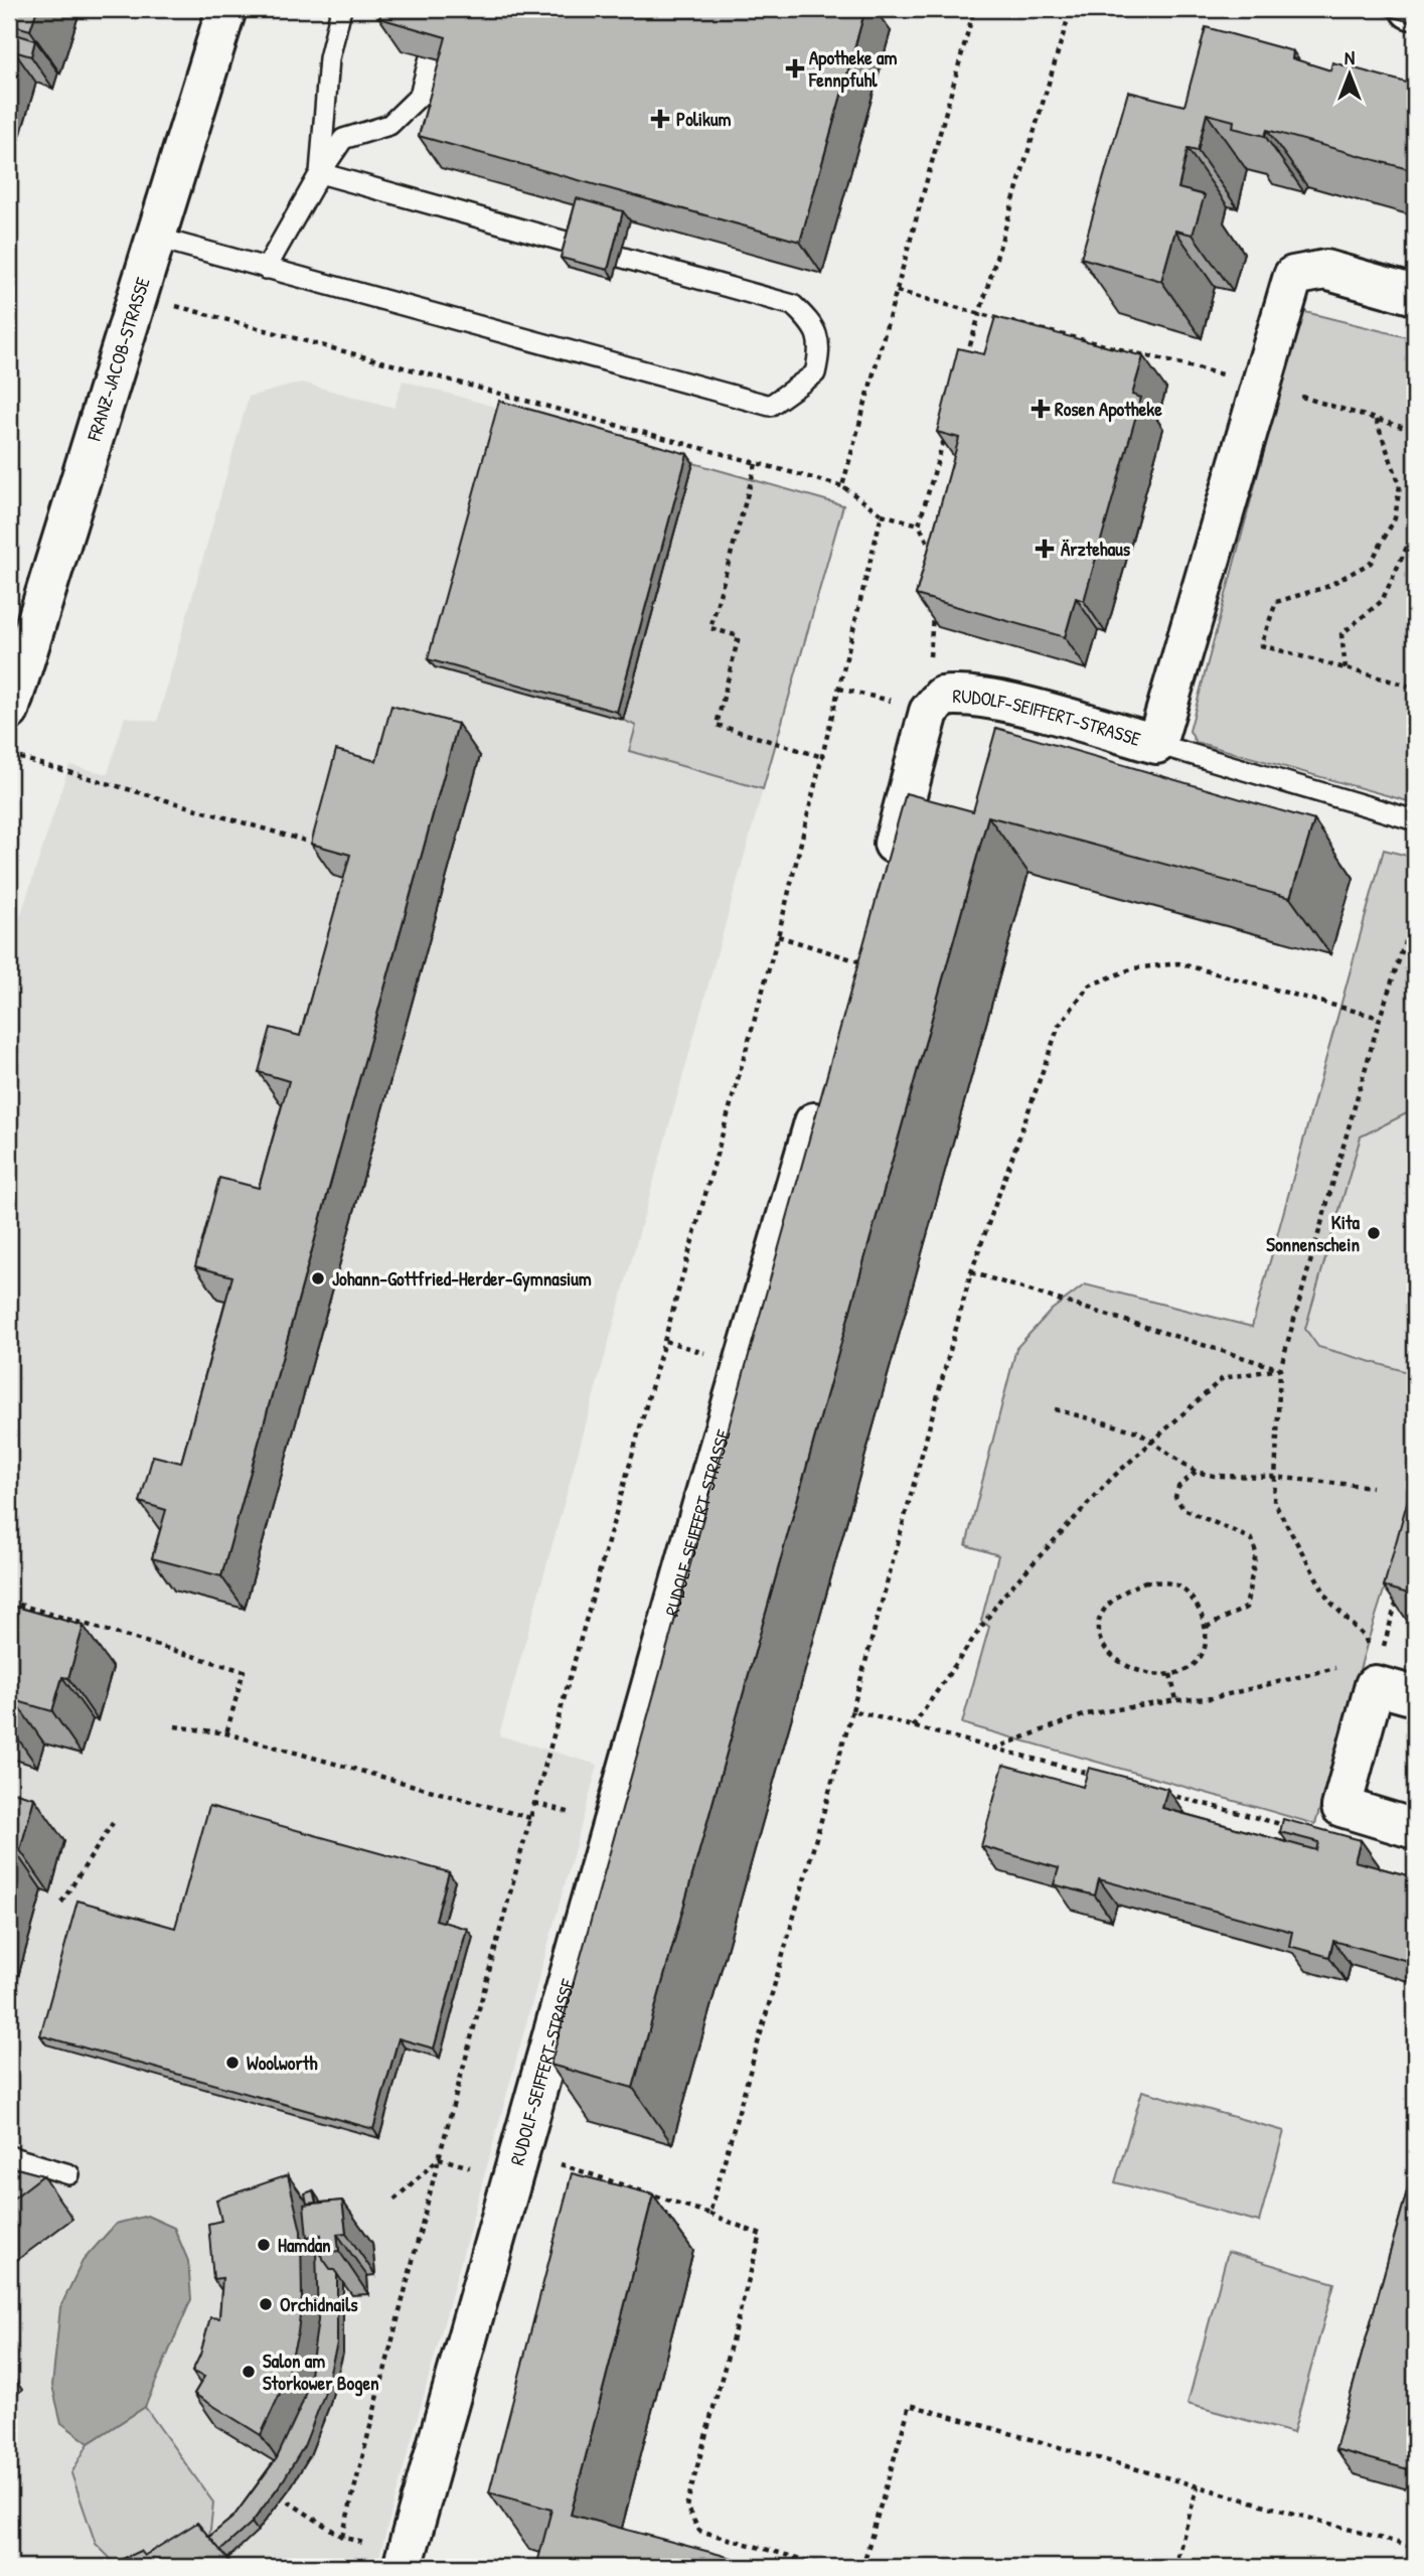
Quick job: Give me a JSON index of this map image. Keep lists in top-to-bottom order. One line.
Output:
{"streets":{"street":["FRANZ-JACOB-STRASSE","RUDOLF-SEIFFERT-STRASSE"]},"places":{"health":["Apotheke am Fennpfuhl","Polikum","Rosen Apotheke","Ärztehaus"],"other":["Kita Sonnenschein","Johann-Gottfried-Herder-Gymnasium","Woolworth","Hamdan","Orchidnails","Salon am Storkower Bogen"]},"north":"top"}
